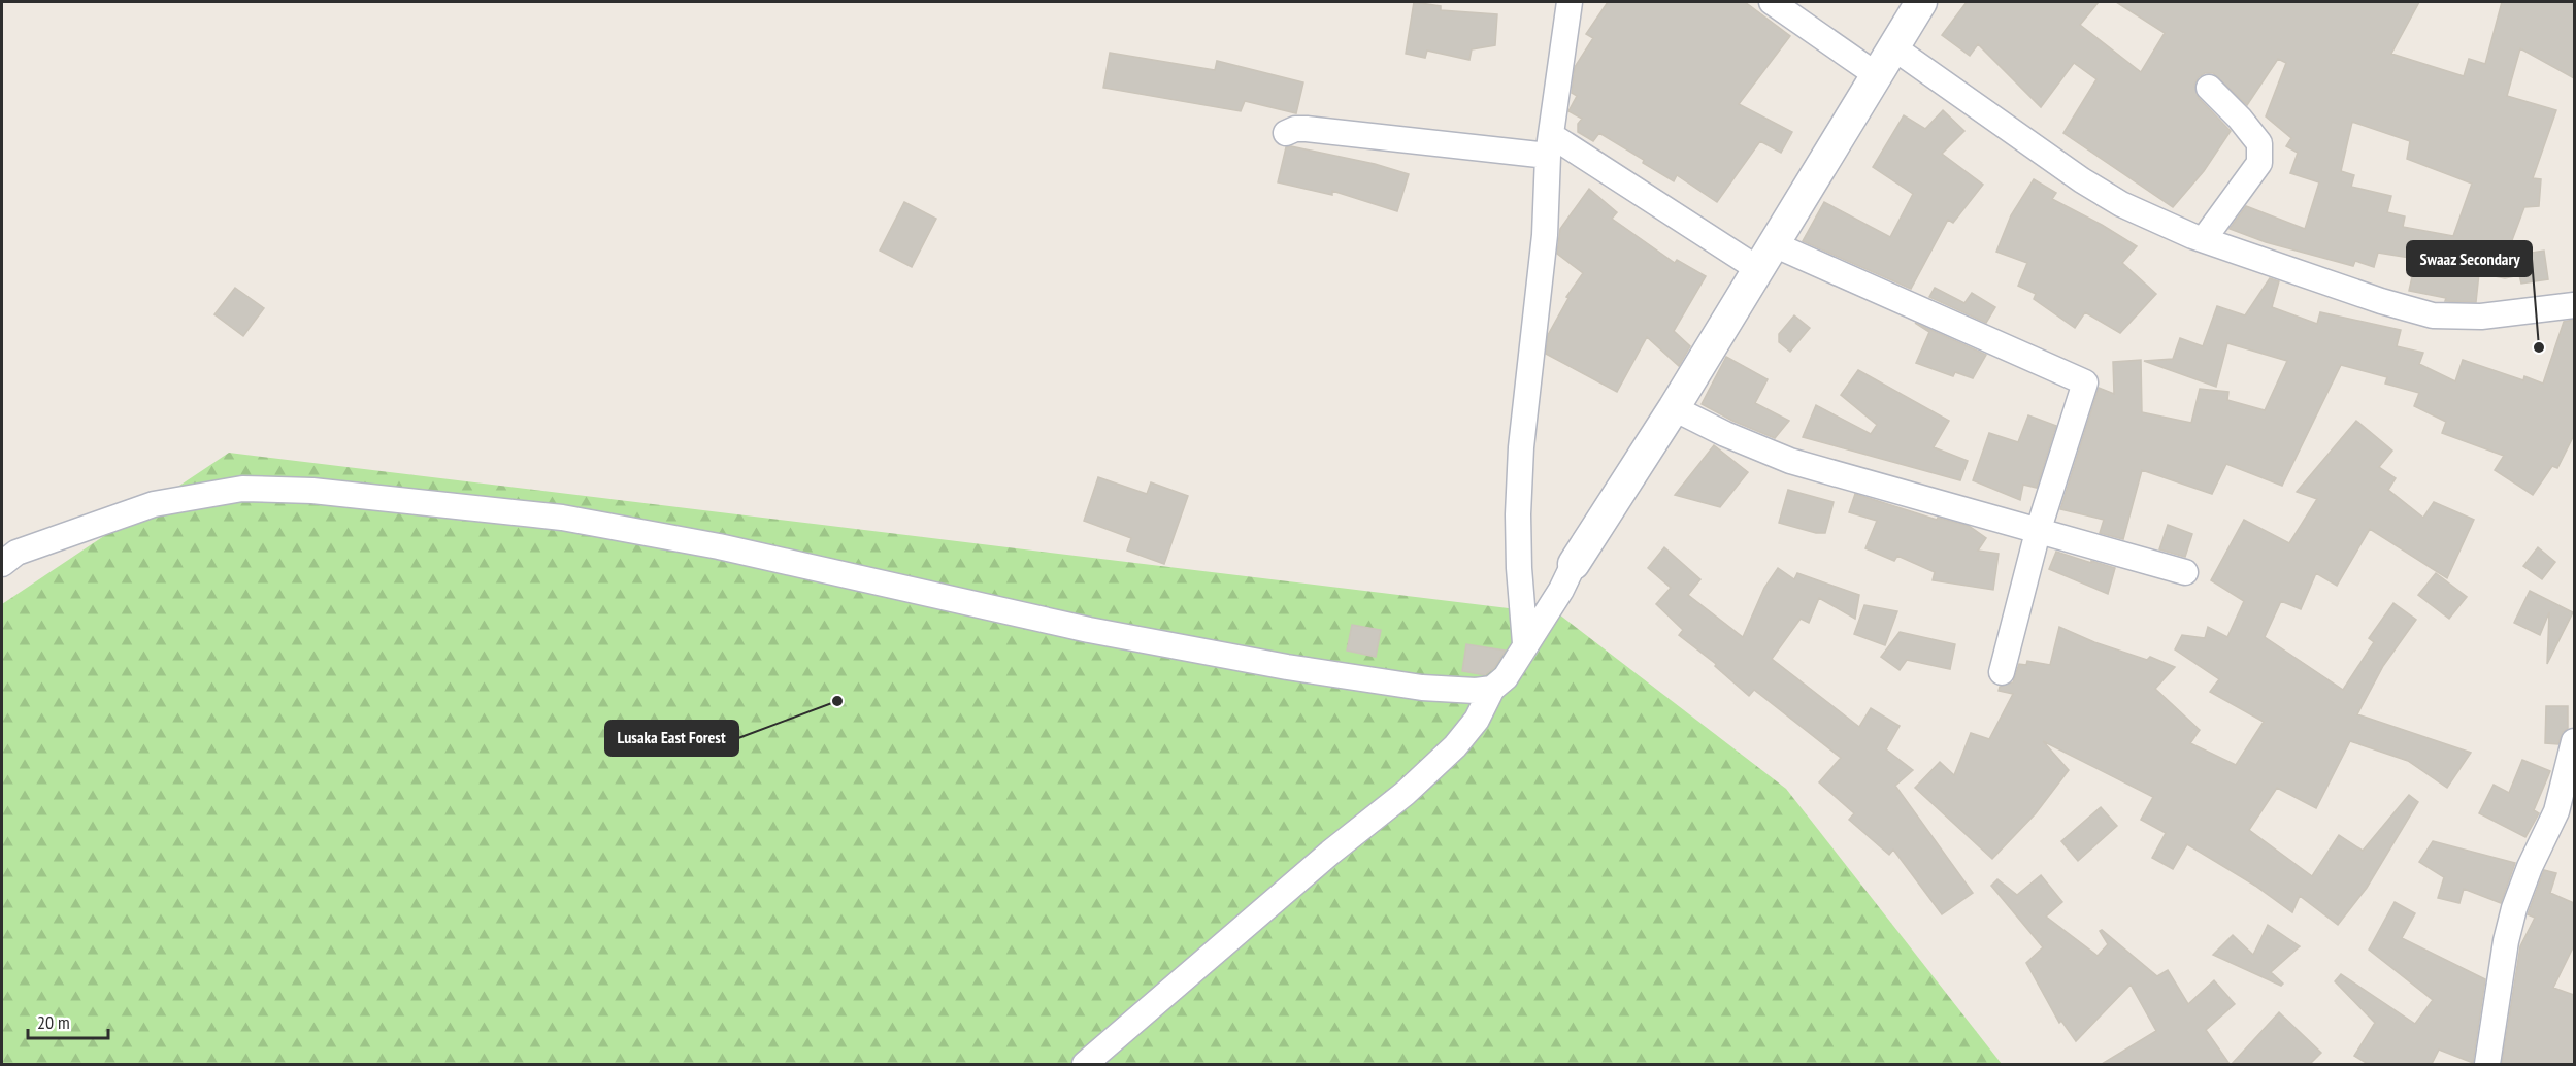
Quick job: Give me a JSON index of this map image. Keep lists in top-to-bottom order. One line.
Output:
{"places":["Swaaz Secondary","Lusaka East Forest"],"scale_bar":"20 m"}
